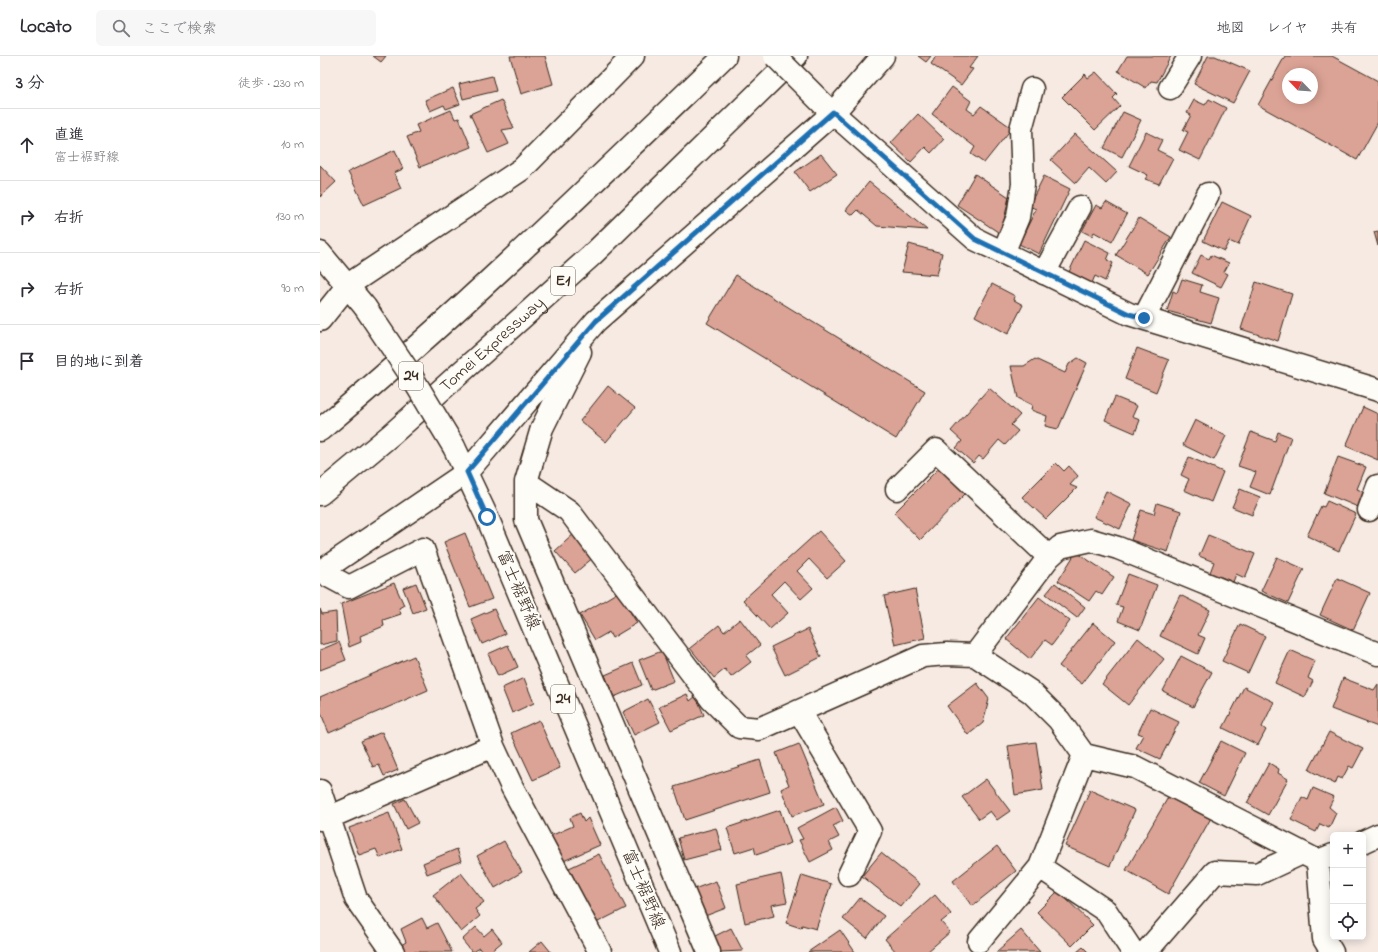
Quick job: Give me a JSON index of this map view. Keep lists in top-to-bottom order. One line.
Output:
{"streets":{"main road":["E1","Tomei Expressway","24","富士裾野線"]},"north":"top left","page":{"header":"Locato","search":"ここで検索","nav":["地図","レイヤ","共有"],"heading":["3 分","徒歩 · 230 m"],"list":[["直進","富士裾野線","10 m"],["右折","130 m"],["右折","90 m"],"目的地に到着"],"map_buttons":["+","−"]}}
